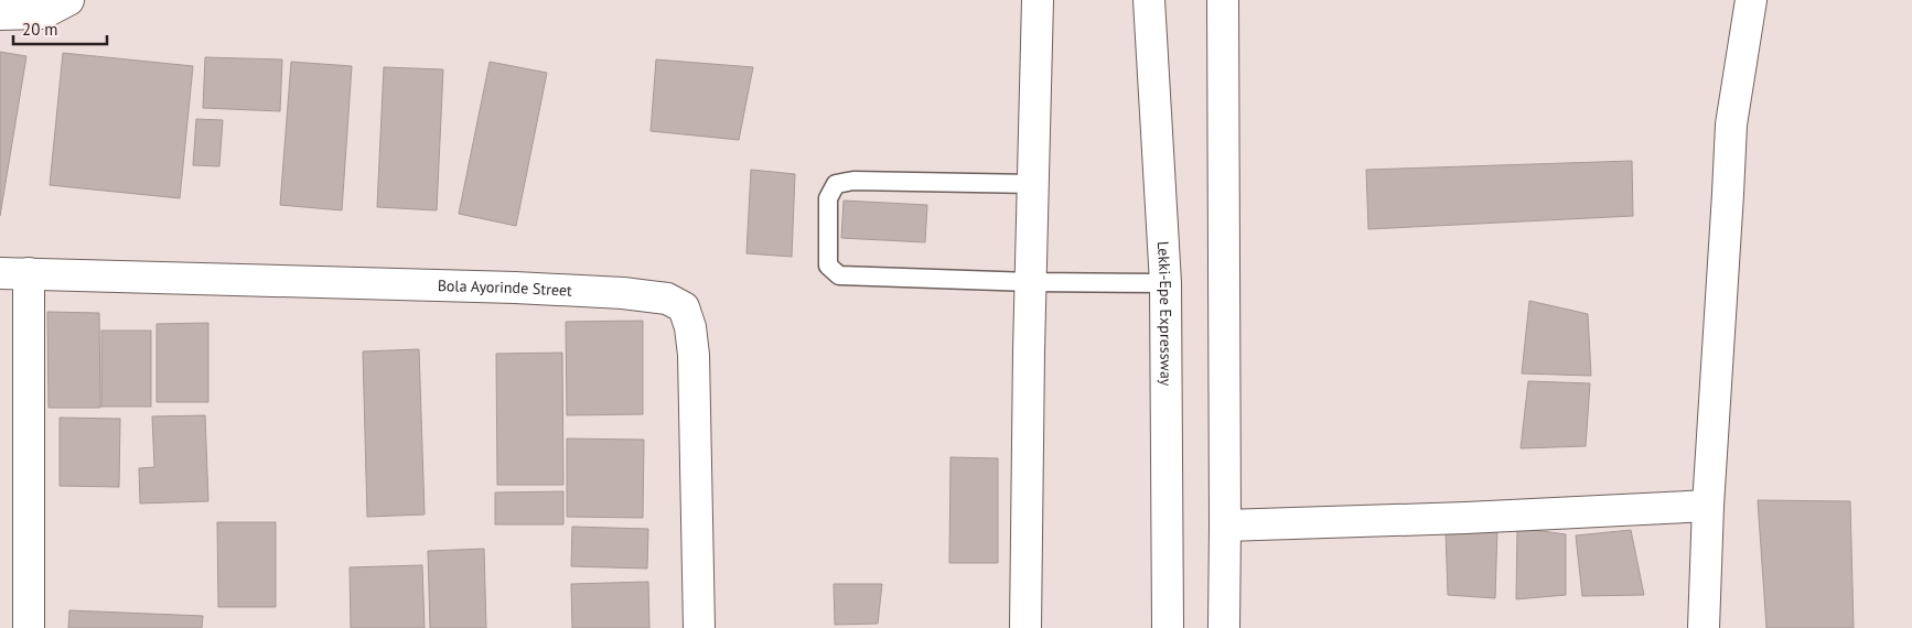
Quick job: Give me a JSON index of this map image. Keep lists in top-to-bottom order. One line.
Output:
{"streets":{"main road":["Bola Ayorinde Street","Lekki-Epe Expressway"]},"scale_bar":"20 m"}
